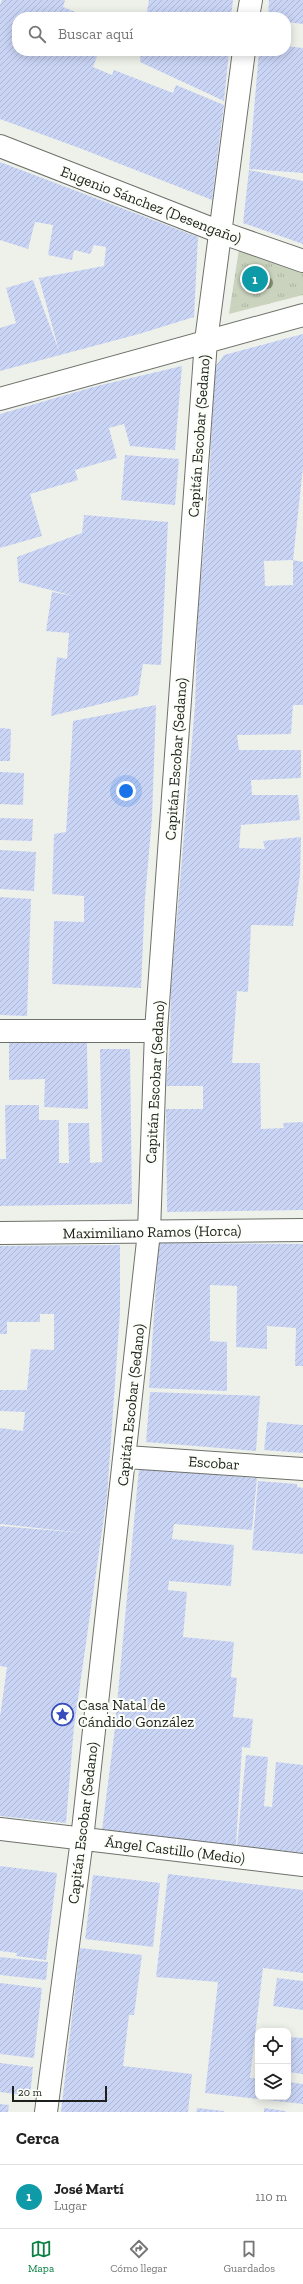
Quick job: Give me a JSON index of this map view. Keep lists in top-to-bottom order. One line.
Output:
{"streets":{"street":["Eugenio Sánchez (Desengaño)","Capitán Escobar (Sedano)","Maximiliano Ramos (Horca)","Escobar","Ángel Castillo (Medio)"]},"crossings":[["Eugenio Sánchez (Desengaño)","Capitán Escobar (Sedano)"],["Capitán Escobar (Sedano)","Maximiliano Ramos (Horca)"],["Capitán Escobar (Sedano)","Escobar"],["Capitán Escobar (Sedano)","Ángel Castillo (Medio)"]],"places":{"place":["Casa Natal de Cándido González"]},"scale_bar":"20 m","page":{"search":"Buscar aquí","pins":"1","scale":"20 m","heading":"Cerca","list":[{"mark":"1","name":"José Martí","note":"Lugar","value":"110 m"}],"nav":["Mapa","Cómo llegar","Guardados"]}}
